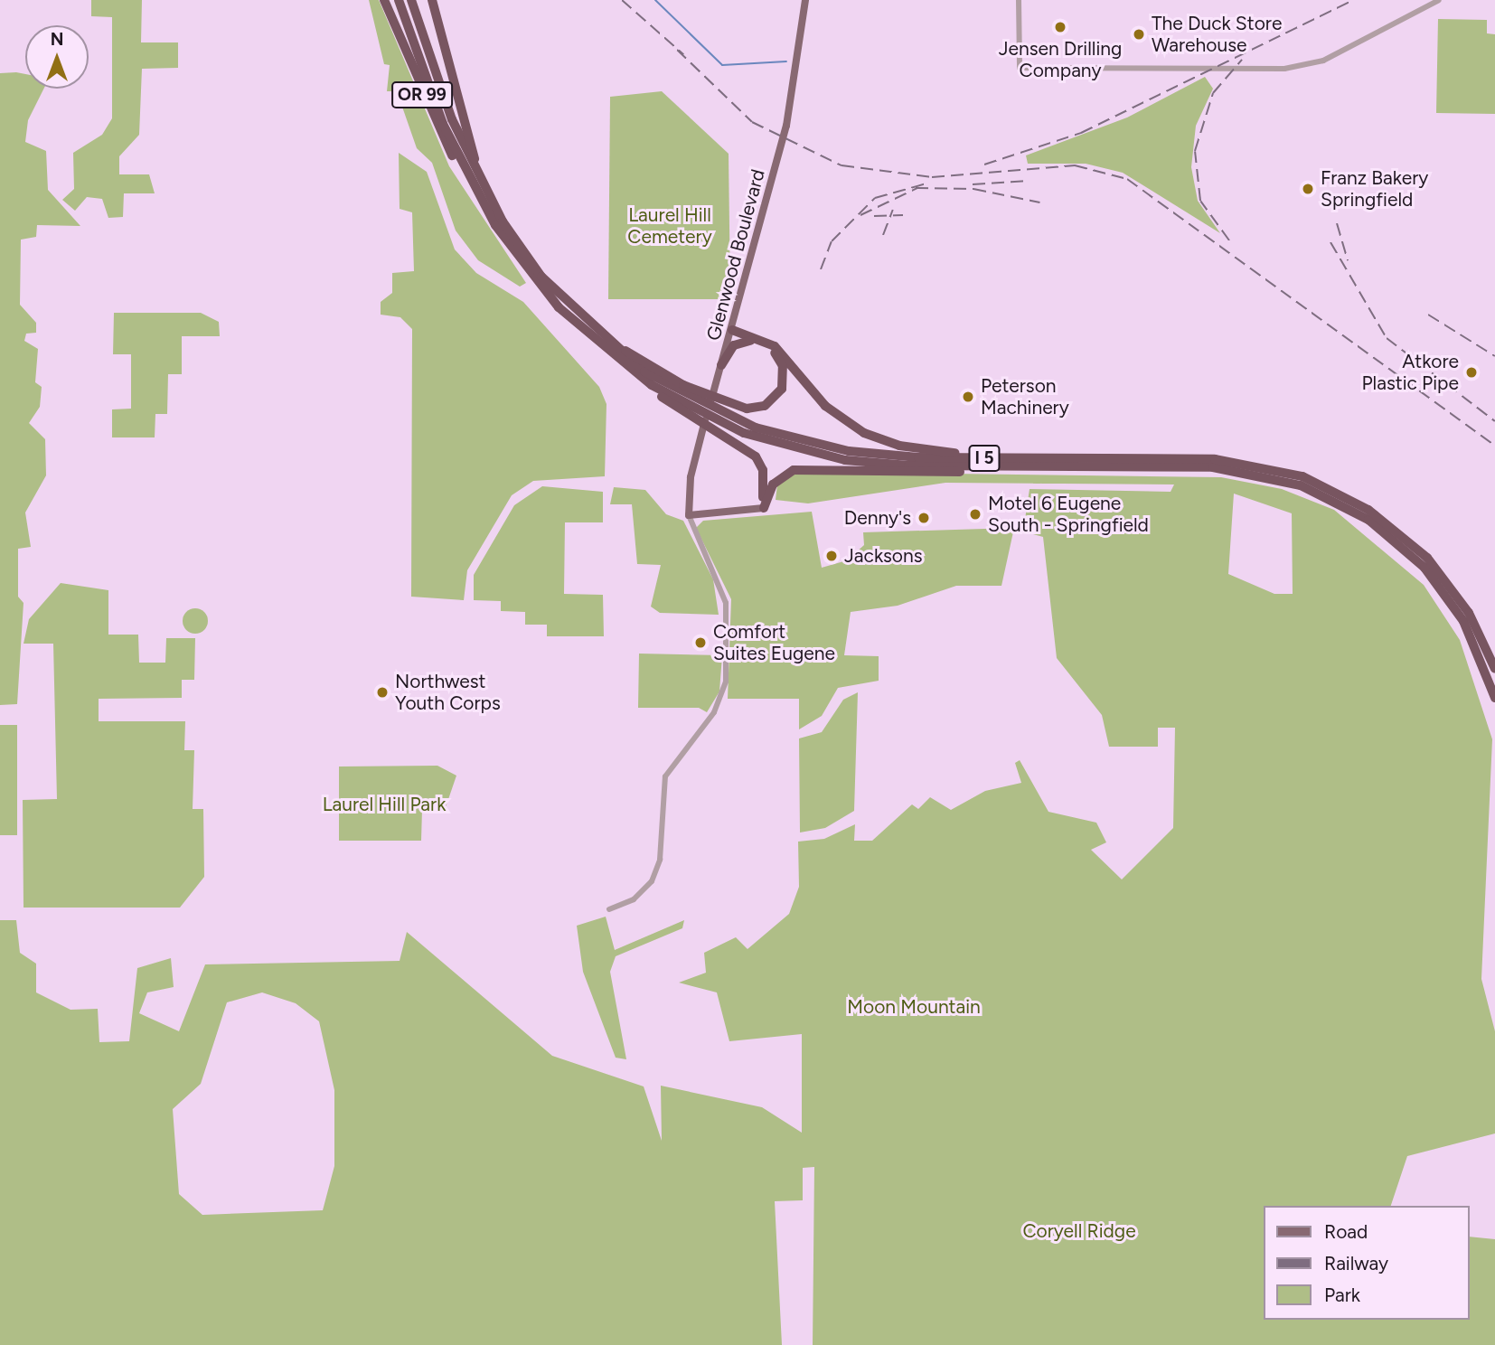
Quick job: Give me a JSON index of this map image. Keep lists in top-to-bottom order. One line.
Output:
{"streets":{"highway":["OR 99","I 5"],"main road":["Glenwood Boulevard"]},"crossings":[["OR 99","I 5"]],"parks":["Laurel Hill Cemetery","Laurel Hill Park","Moon Mountain","Coryell Ridge"],"places":["Jensen Drilling Company","The Duck Store Warehouse","Franz Bakery Springfield","Atkore Plastic Pipe","Peterson Machinery","Motel 6 Eugene South - Springfield","Denny's","Jacksons","Comfort Suites Eugene","Northwest Youth Corps"],"legend":["Road","Railway","Park"],"north":"top"}
